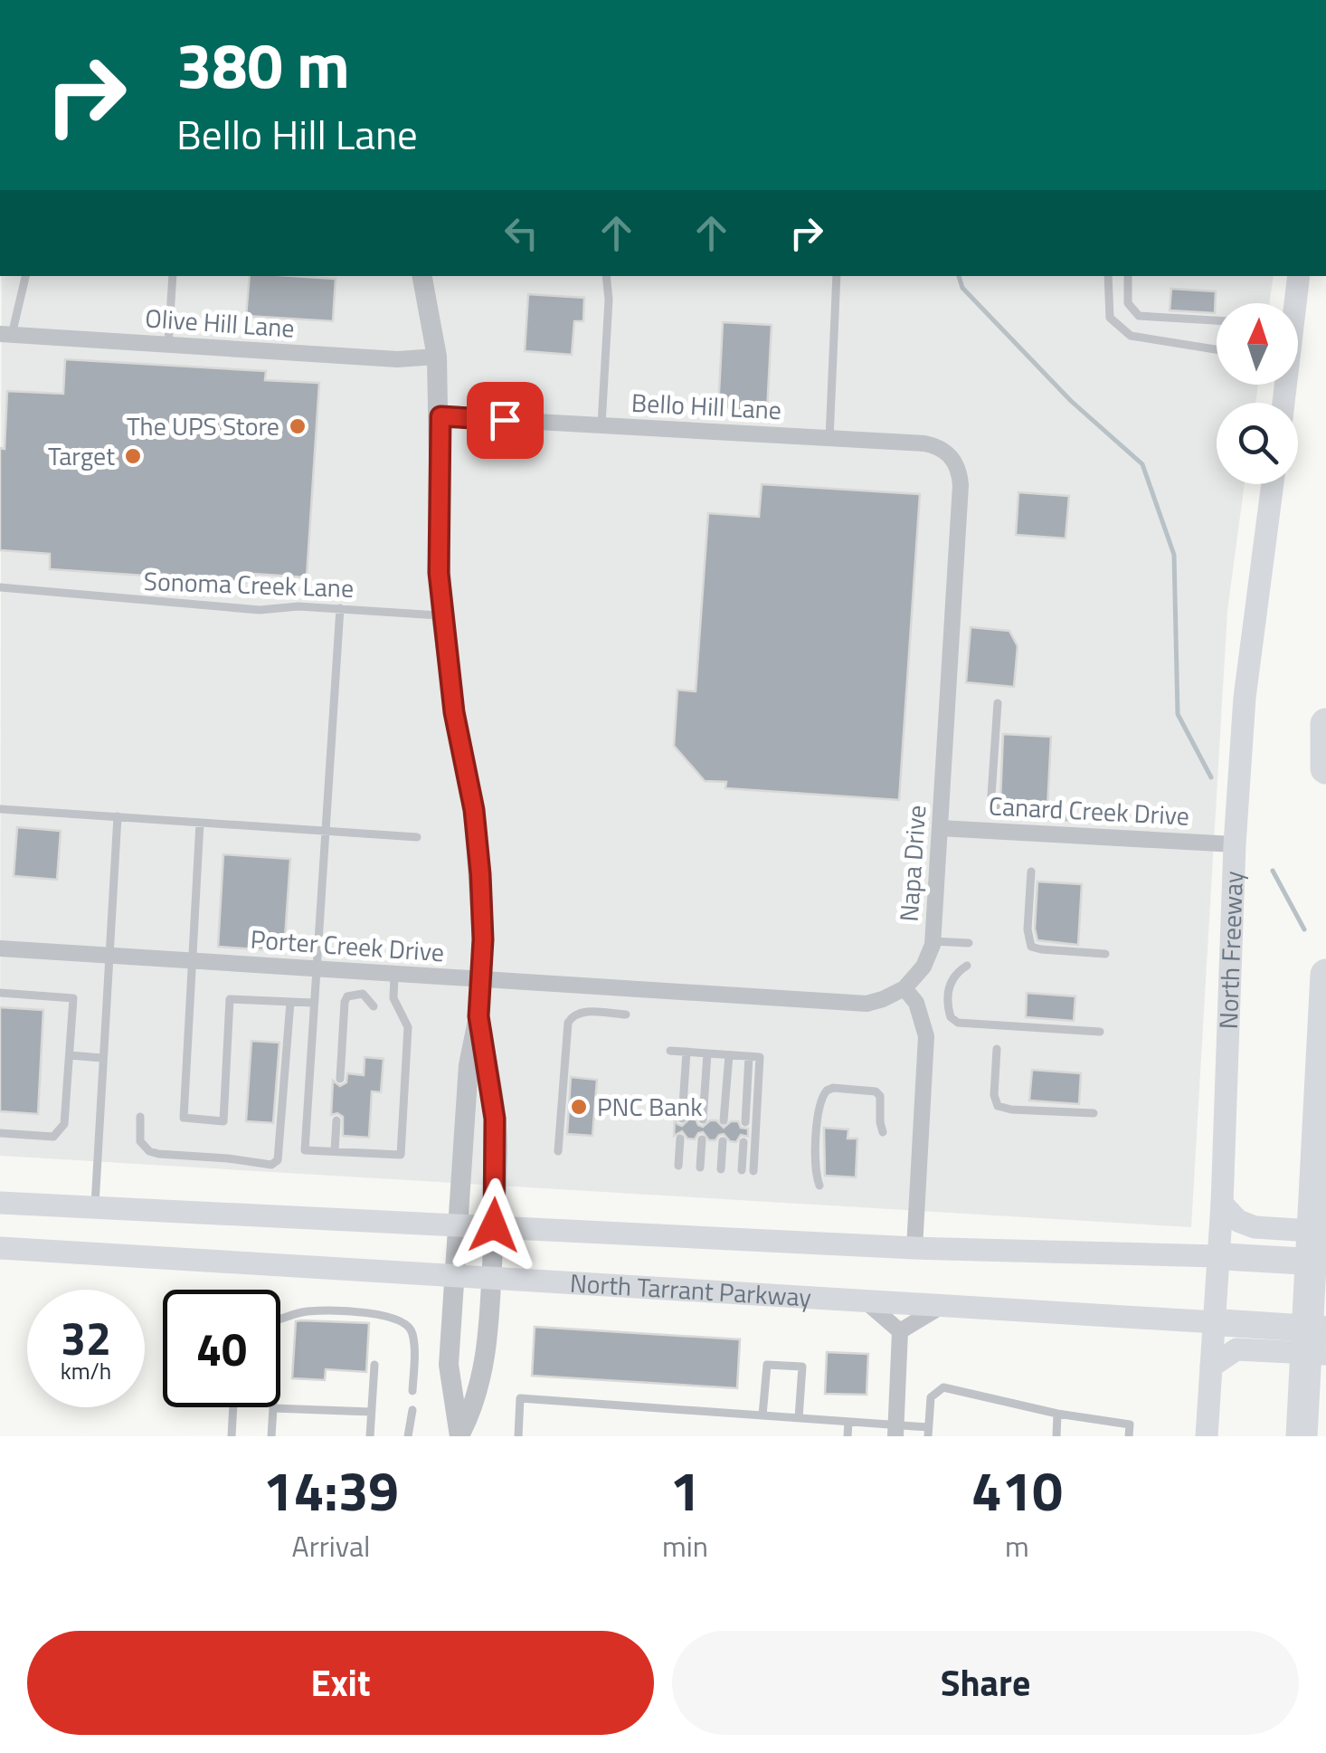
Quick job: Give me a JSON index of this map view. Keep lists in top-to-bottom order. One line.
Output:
{"streets":{"main road":["North Freeway","North Tarrant Parkway"],"street":["Olive Hill Lane","Bello Hill Lane","Canard Creek Drive","Napa Drive","Porter Creek Drive"],"lane":["Sonoma Creek Lane"]},"crossings":[["Bello Hill Lane","Napa Drive"],["Canard Creek Drive","Napa Drive"],["Canard Creek Drive","North Freeway"],["Napa Drive","Porter Creek Drive"],["North Freeway","North Tarrant Parkway"]],"places":["The UPS Store","Target","PNC Bank"],"north":"top","page":{"turn":["380 m","Bello Hill Lane"],"speed":"32 km/h","limit":"40","eta":["14:39","Arrival","1","min","410","m"],"buttons":["Exit","Share"]}}
